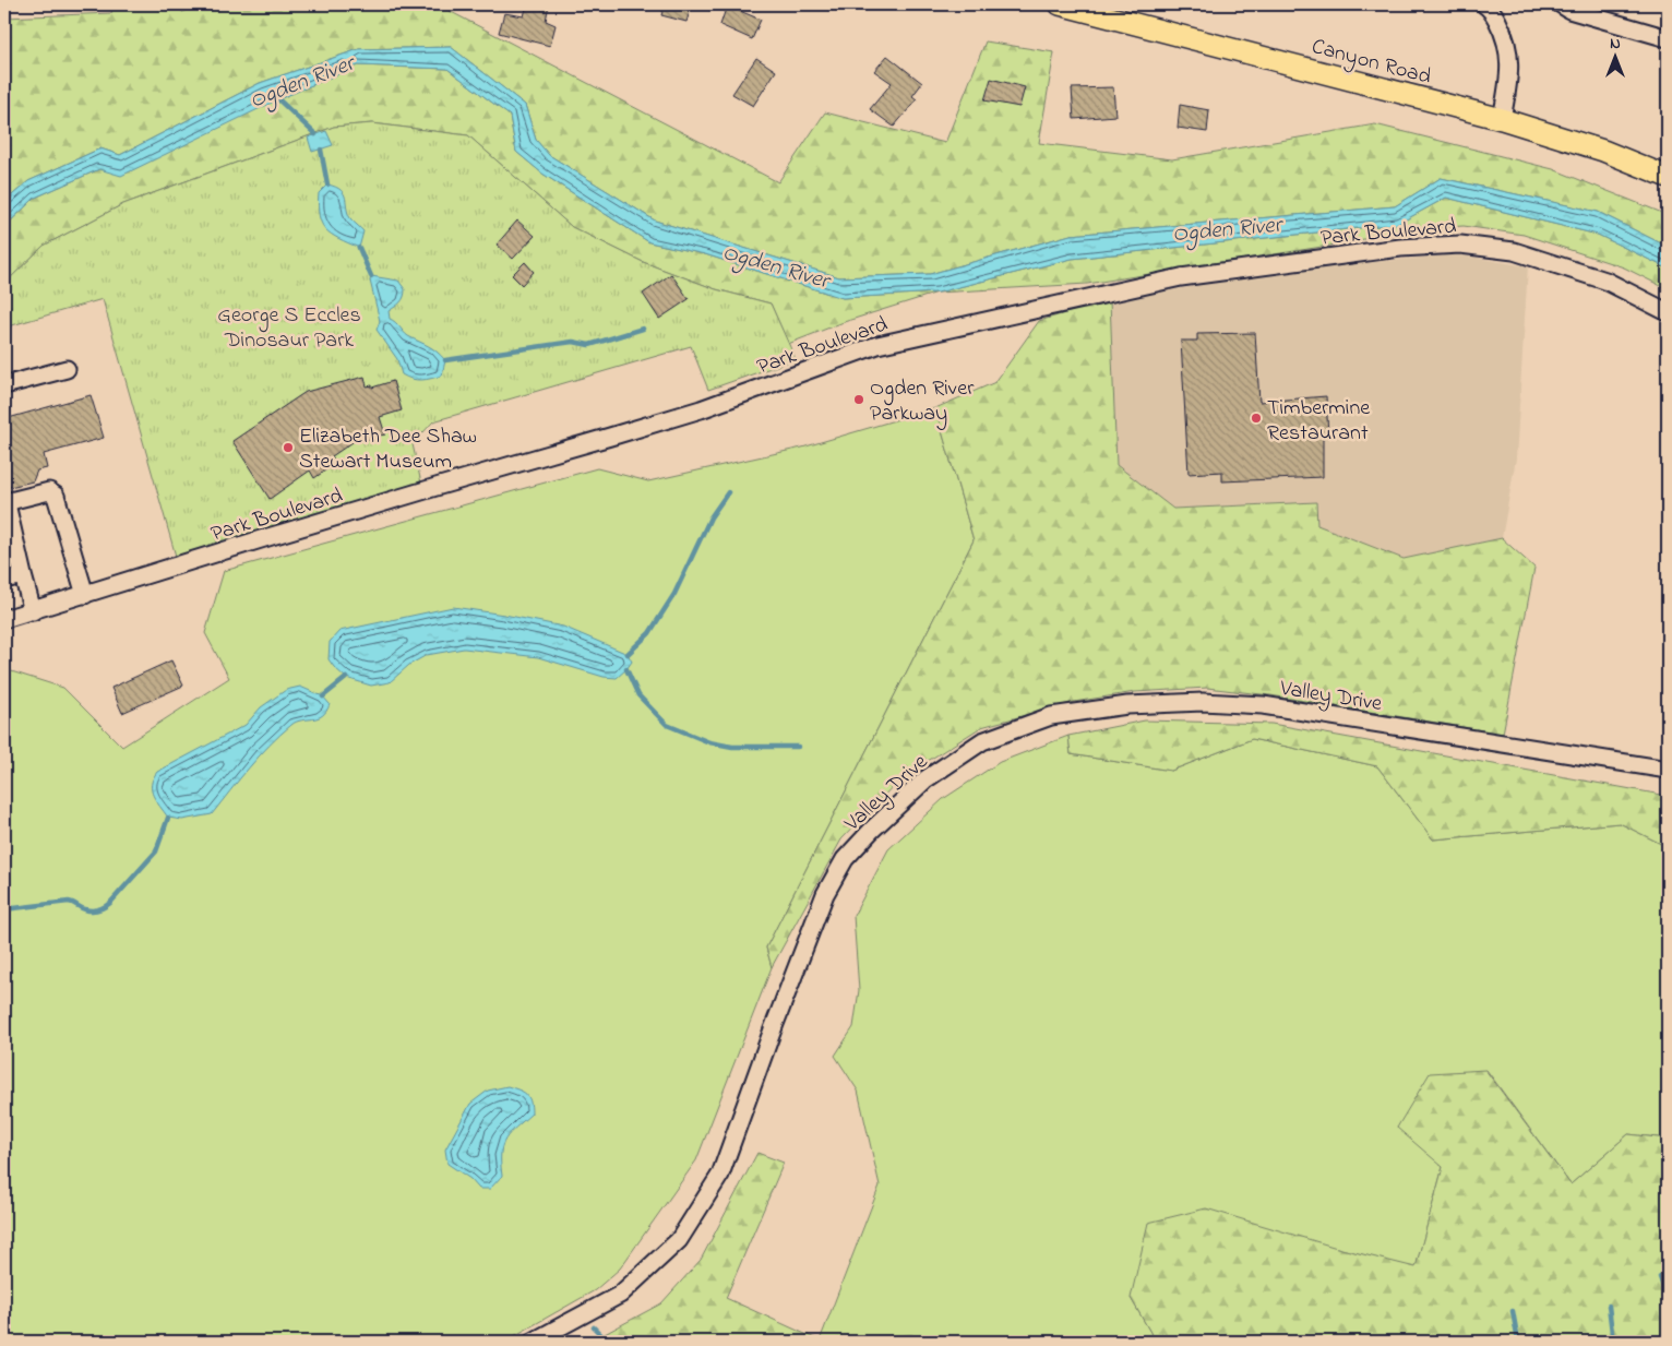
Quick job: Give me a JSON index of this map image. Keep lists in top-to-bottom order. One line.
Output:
{"streets":{"main road":["Canyon Road"],"street":["Park Boulevard","Valley Drive"]},"water":["Ogden River"],"parks":["George S Eccles Dinosaur Park"],"places":["Ogden River Parkway","Timbermine Restaurant","Elizabeth Dee Shaw Stewart Museum"],"north":"top"}
